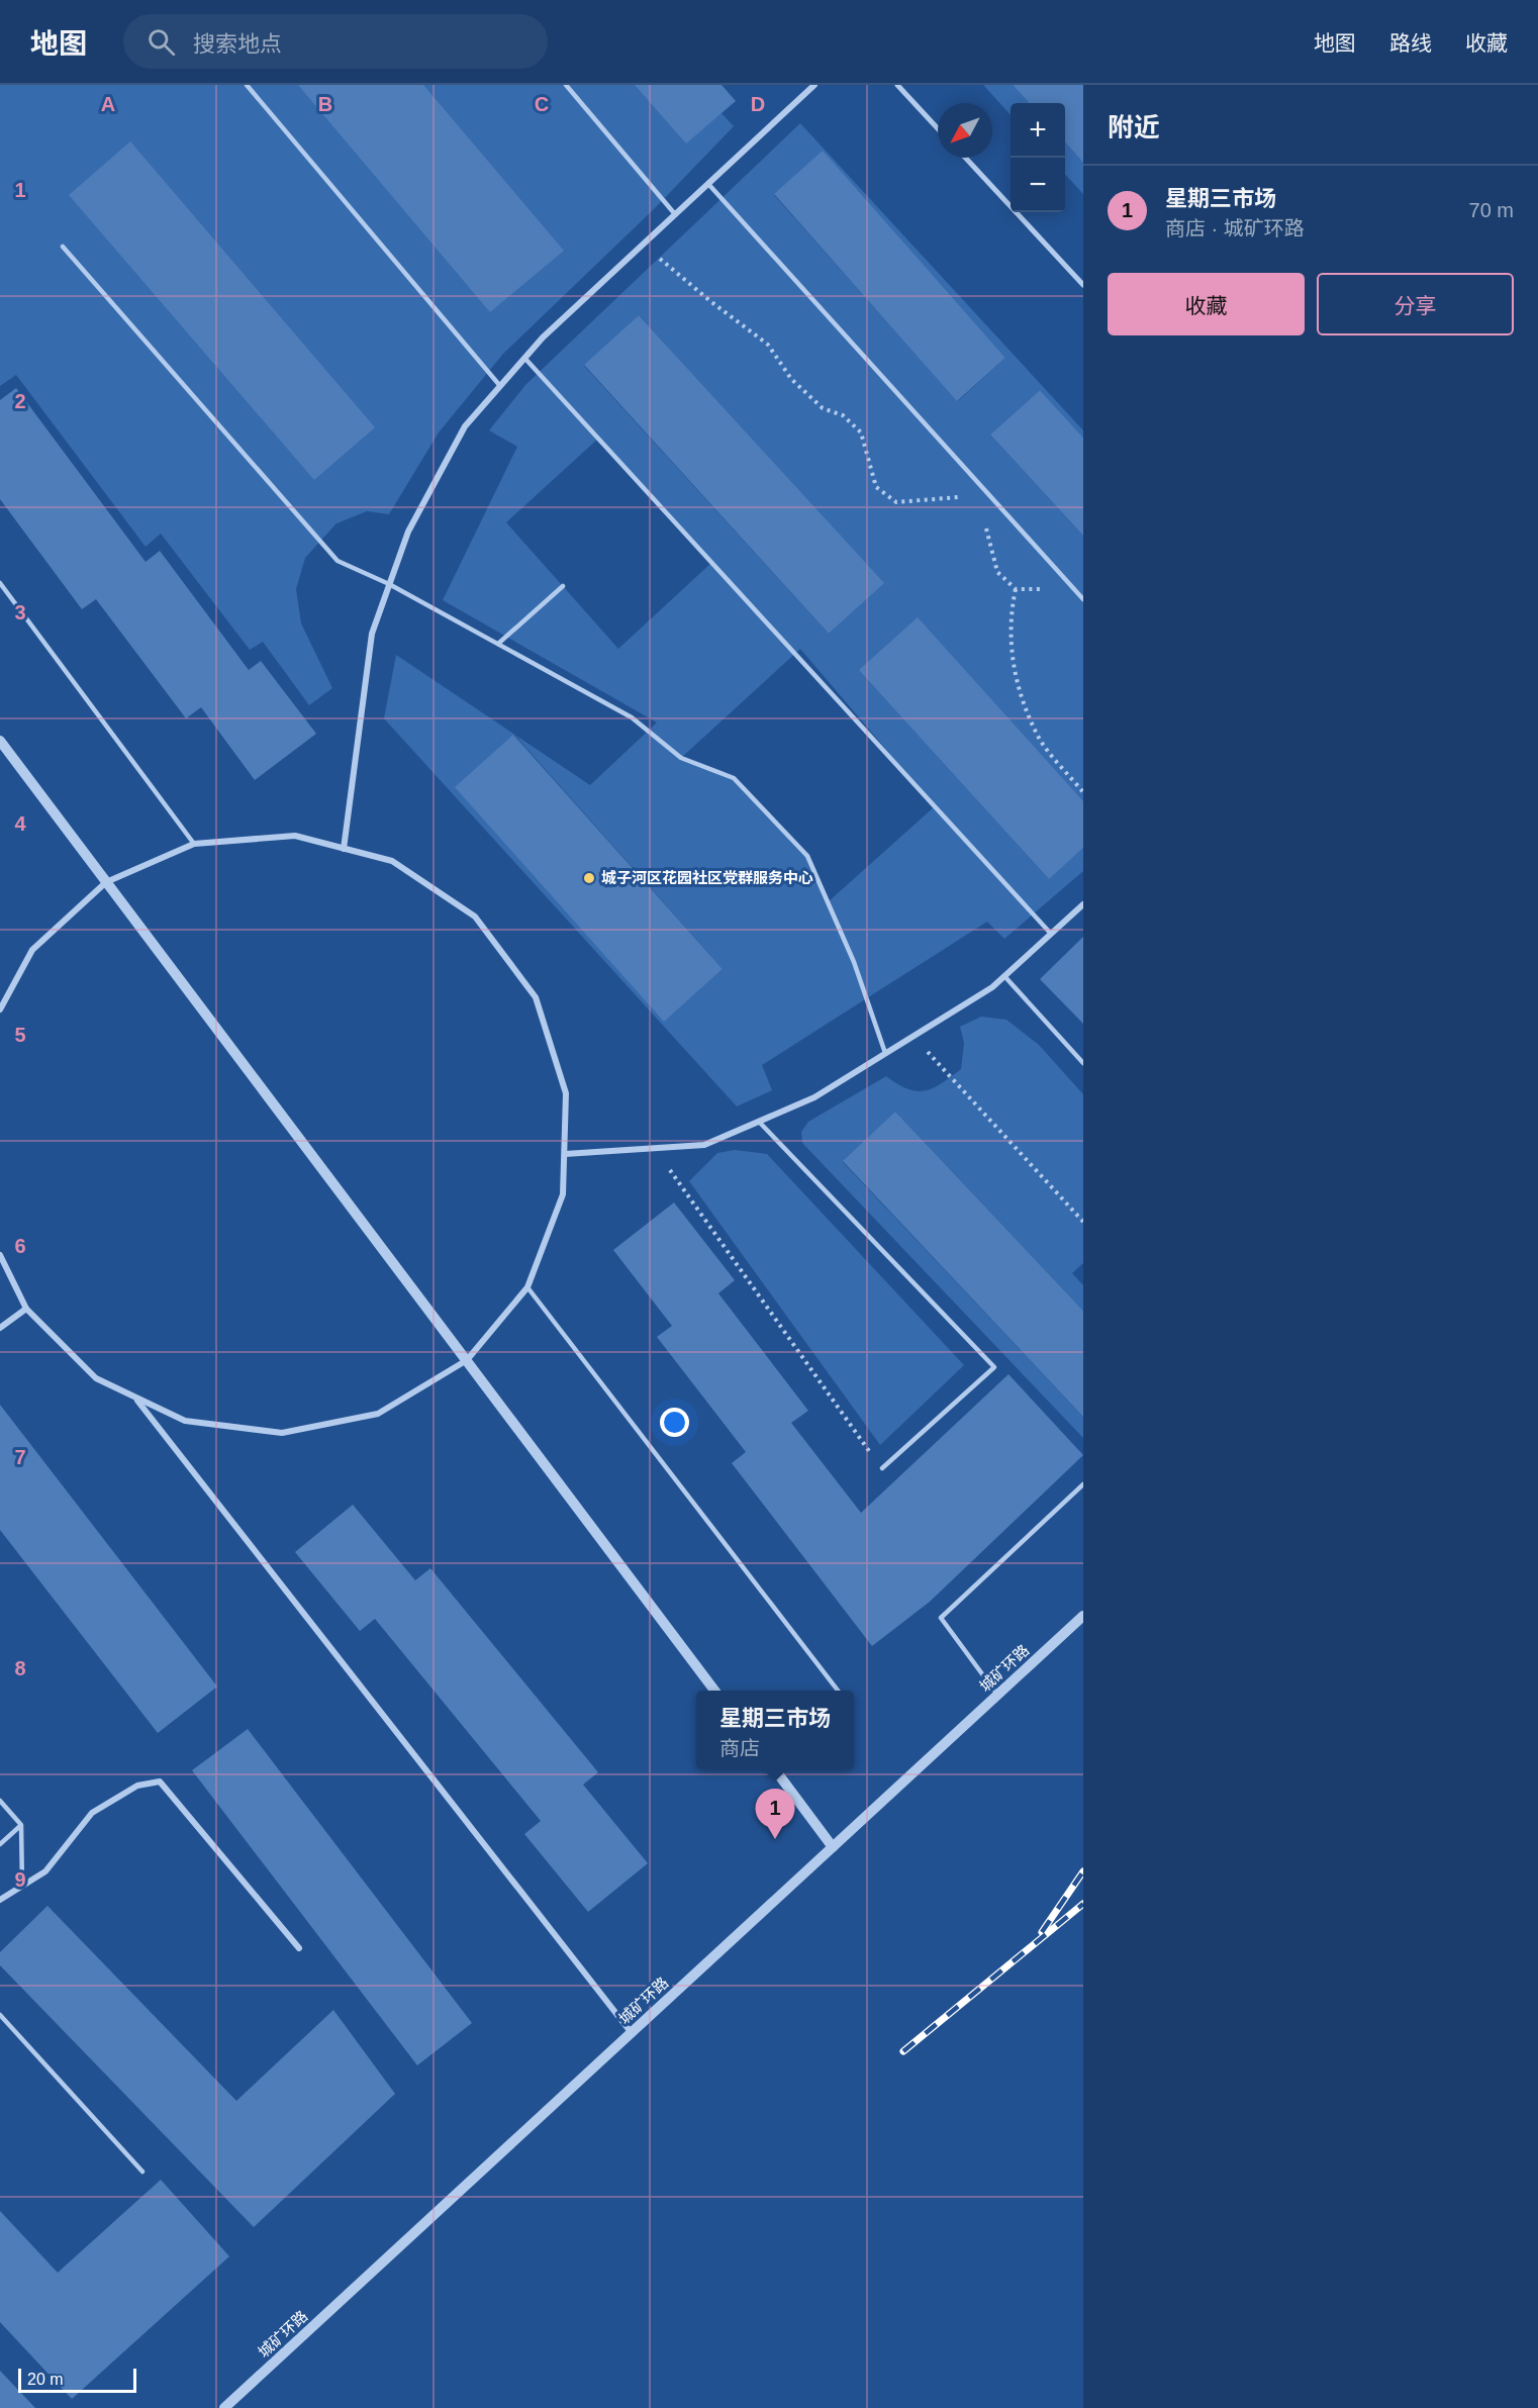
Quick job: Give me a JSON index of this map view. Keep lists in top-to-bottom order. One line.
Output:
{"streets":{"street":["城矿环路"]},"places":["城子河区花园社区党群服务中心"],"scale_bar":"20 m","north":"bottom left","page":{"header":"地图","search":"搜索地点","nav":["地图","路线","收藏"],"heading":"附近","map_buttons":["+","−"],"list":[{"mark":"1","name":"星期三市场","note":"商店 · 城矿环路","value":"70 m"}],"buttons":["收藏","分享"],"popup":["星期三市场","商店"],"pins":"1","scale":"20 m"},"grid":{"columns":["A","B","C","D"],"rows":["1","2","3","4","5","6","7","8","9"]}}
